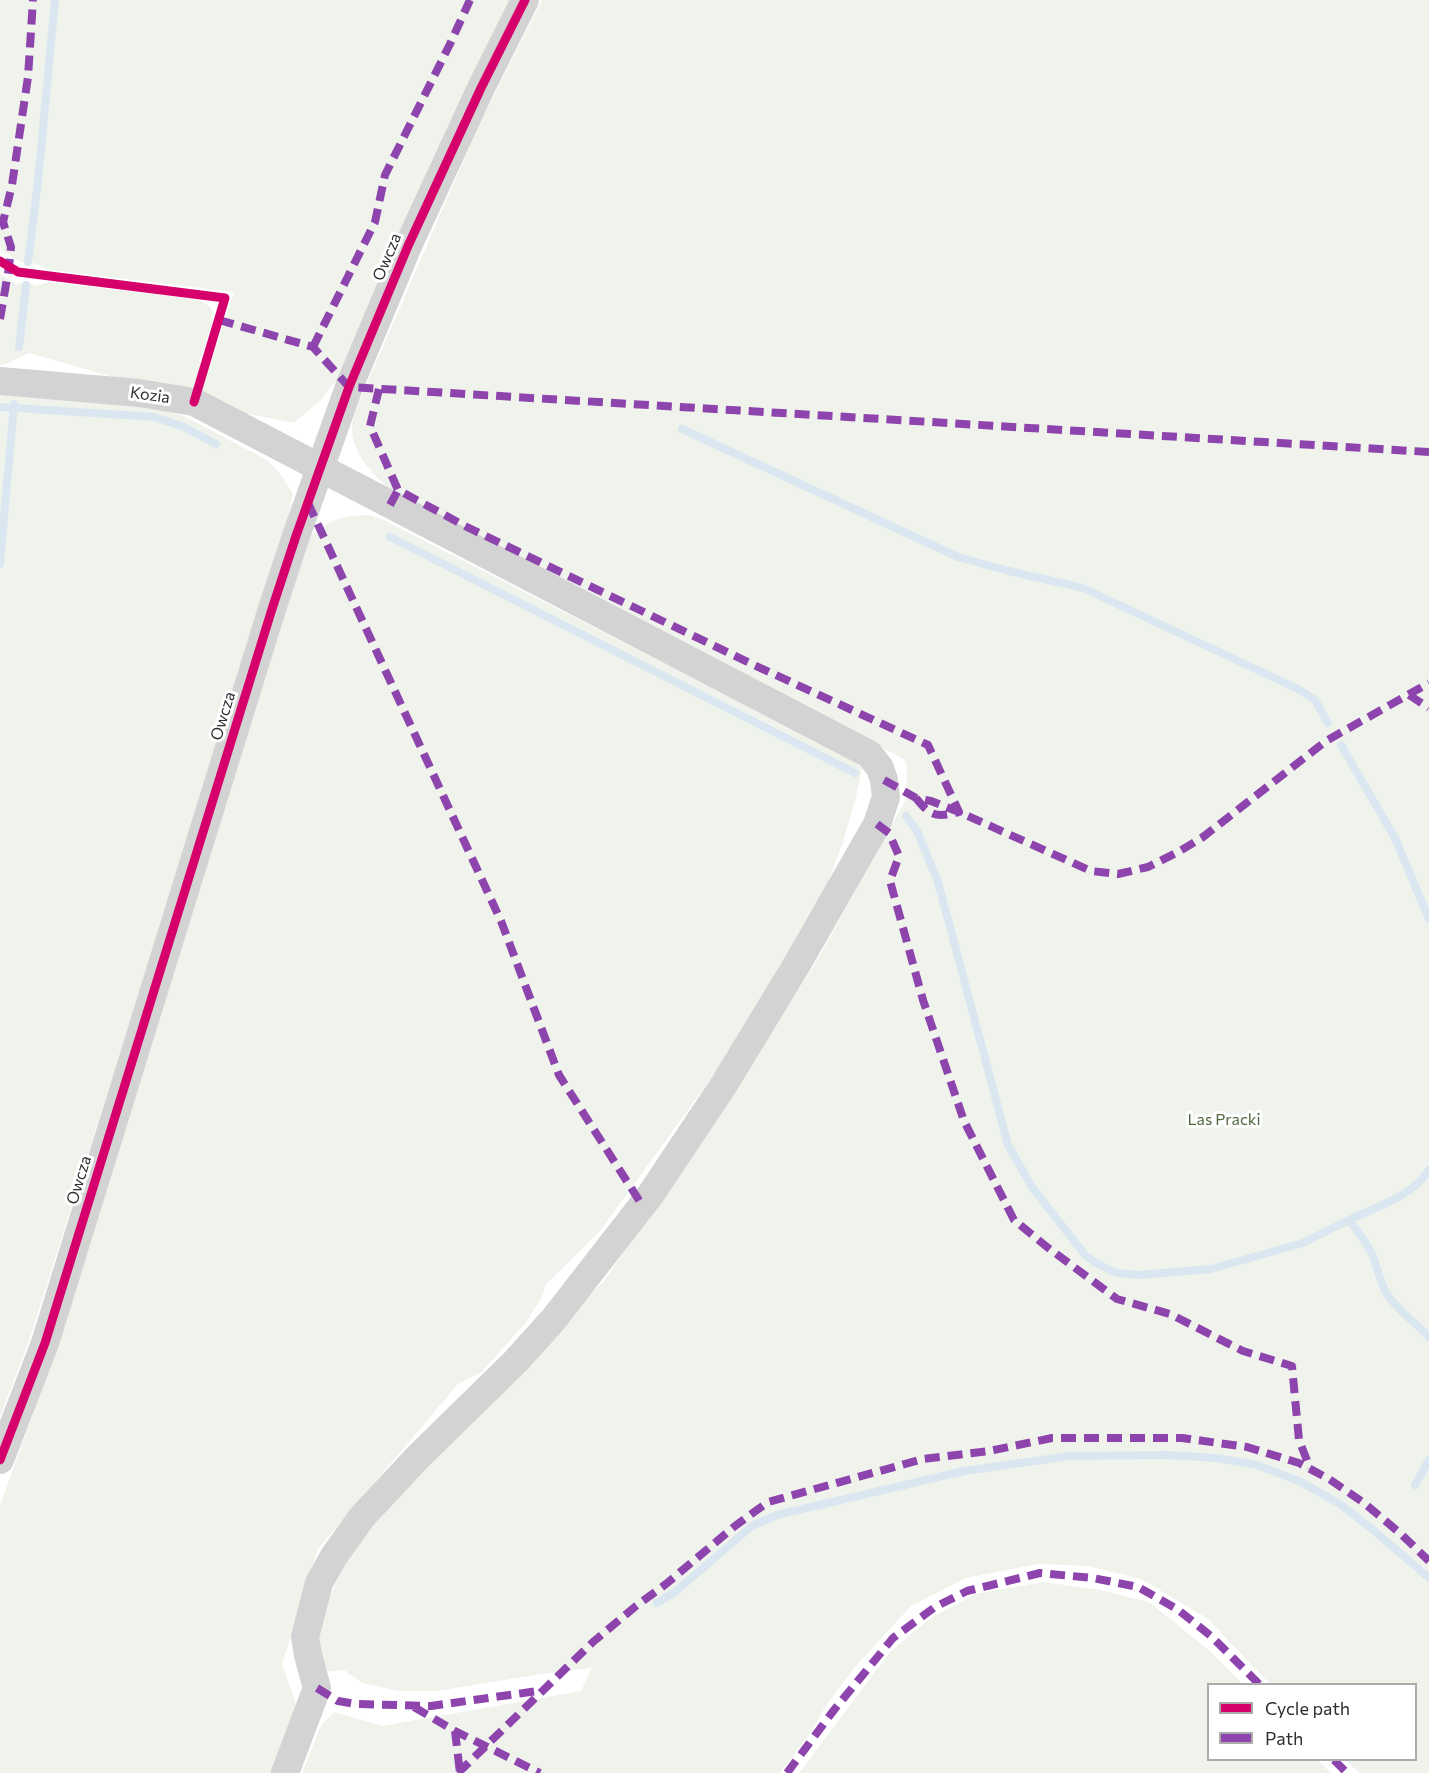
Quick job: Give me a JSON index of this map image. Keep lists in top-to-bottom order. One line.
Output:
{"streets":{"street":["Owcza","Kozia"]},"crossings":[["Owcza","Kozia"]],"parks":["Las Pracki"],"legend":["Cycle path","Path"]}
